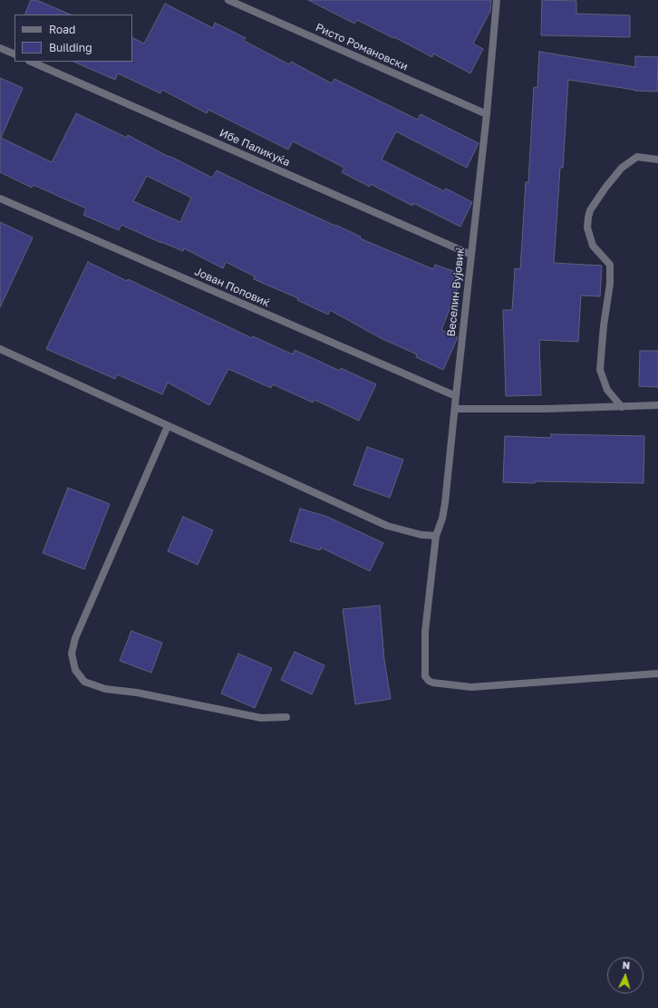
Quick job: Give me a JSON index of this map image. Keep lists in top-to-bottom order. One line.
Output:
{"streets":{"street":["Ристо Романовски","Ибе Паликуќа","Јован Поповиќ","Веселин Вујовиќ"]},"crossings":[["Ристо Романовски","Веселин Вујовиќ"],["Ибе Паликуќа","Веселин Вујовиќ"],["Јован Поповиќ","Веселин Вујовиќ"]],"legend":["Road","Building"],"north":"top"}
